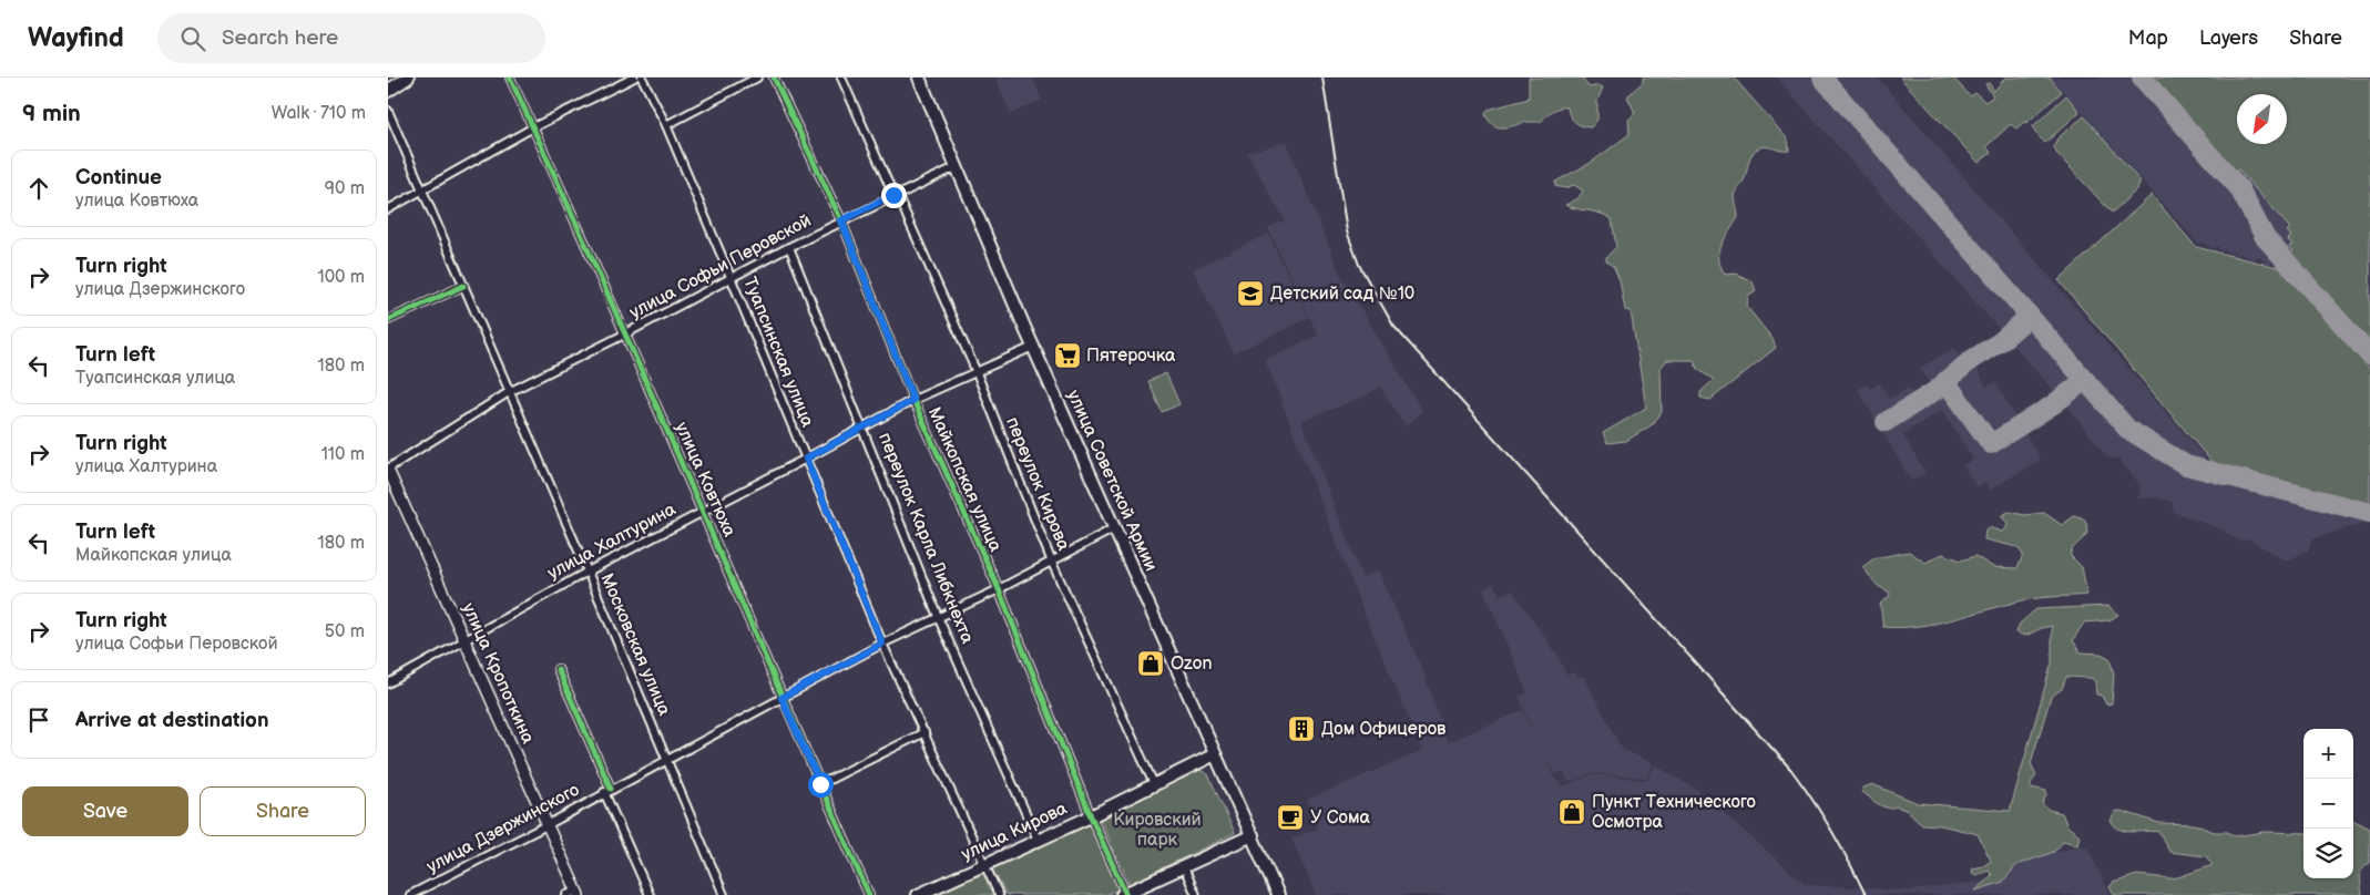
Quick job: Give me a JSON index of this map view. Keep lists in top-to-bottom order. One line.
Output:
{"streets":{"main road":["улица Советской Армии","улица Кропоткина","улица Кирова"],"street":["улица Софьи Перовской","Туапсинская улица","улица Ковтюха","Майкопская улица","переулок Кирова","переулок Карла Либкнехта","улица Халтурина","Московская улица","улица Дзержинского"]},"crossings":[["улица Софьи Перовской","Туапсинская улица"],["улица Софьи Перовской","улица Ковтюха"],["улица Софьи Перовской","Майкопская улица"],["улица Софьи Перовской","улица Советской Армии"],["улица Софьи Перовской","переулок Кирова"],["улица Софьи Перовской","переулок Карла Либкнехта"],["улица Софьи Перовской","Московская улица"],["улица Софьи Перовской","улица Кропоткина"],["Туапсинская улица","улица Халтурина"],["Туапсинская улица","улица Дзержинского"],["Туапсинская улица","улица Кирова"],["улица Ковтюха","улица Халтурина"],["улица Ковтюха","улица Дзержинского"],["Майкопская улица","улица Халтурина"],["Майкопская улица","улица Дзержинского"],["Майкопская улица","улица Кирова"],["улица Советской Армии","улица Халтурина"],["улица Советской Армии","улица Дзержинского"],["улица Советской Армии","улица Кирова"],["переулок Кирова","улица Халтурина"],["переулок Кирова","улица Дзержинского"],["переулок Кирова","улица Кирова"],["переулок Карла Либкнехта","улица Халтурина"],["переулок Карла Либкнехта","улица Дзержинского"],["переулок Карла Либкнехта","улица Кирова"],["улица Халтурина","Московская улица"],["улица Халтурина","улица Кропоткина"],["Московская улица","улица Дзержинского"],["улица Кропоткина","улица Дзержинского"]],"parks":["Кировский парк"],"places":{"school or university":["Детский сад №10"],"supermarket":["Пятерочка"],"shop":["Ozon","Пункт Технического Осмотра"],"building":["Дом Офицеров"],"cafe":["У Сома"]},"north":"bottom left","page":{"header":"Wayfind","search":"Search here","nav":["Map","Layers","Share"],"heading":["9 min","Walk · 710 m"],"list":[["Continue","улица Ковтюха","90 m"],["Turn right","улица Дзержинского","100 m"],["Turn left","Туапсинская улица","180 m"],["Turn right","улица Халтурина","110 m"],["Turn left","Майкопская улица","180 m"],["Turn right","улица Софьи Перовской","50 m"],"Arrive at destination"],"map_buttons":["+","−"],"buttons":["Save","Share"]}}
